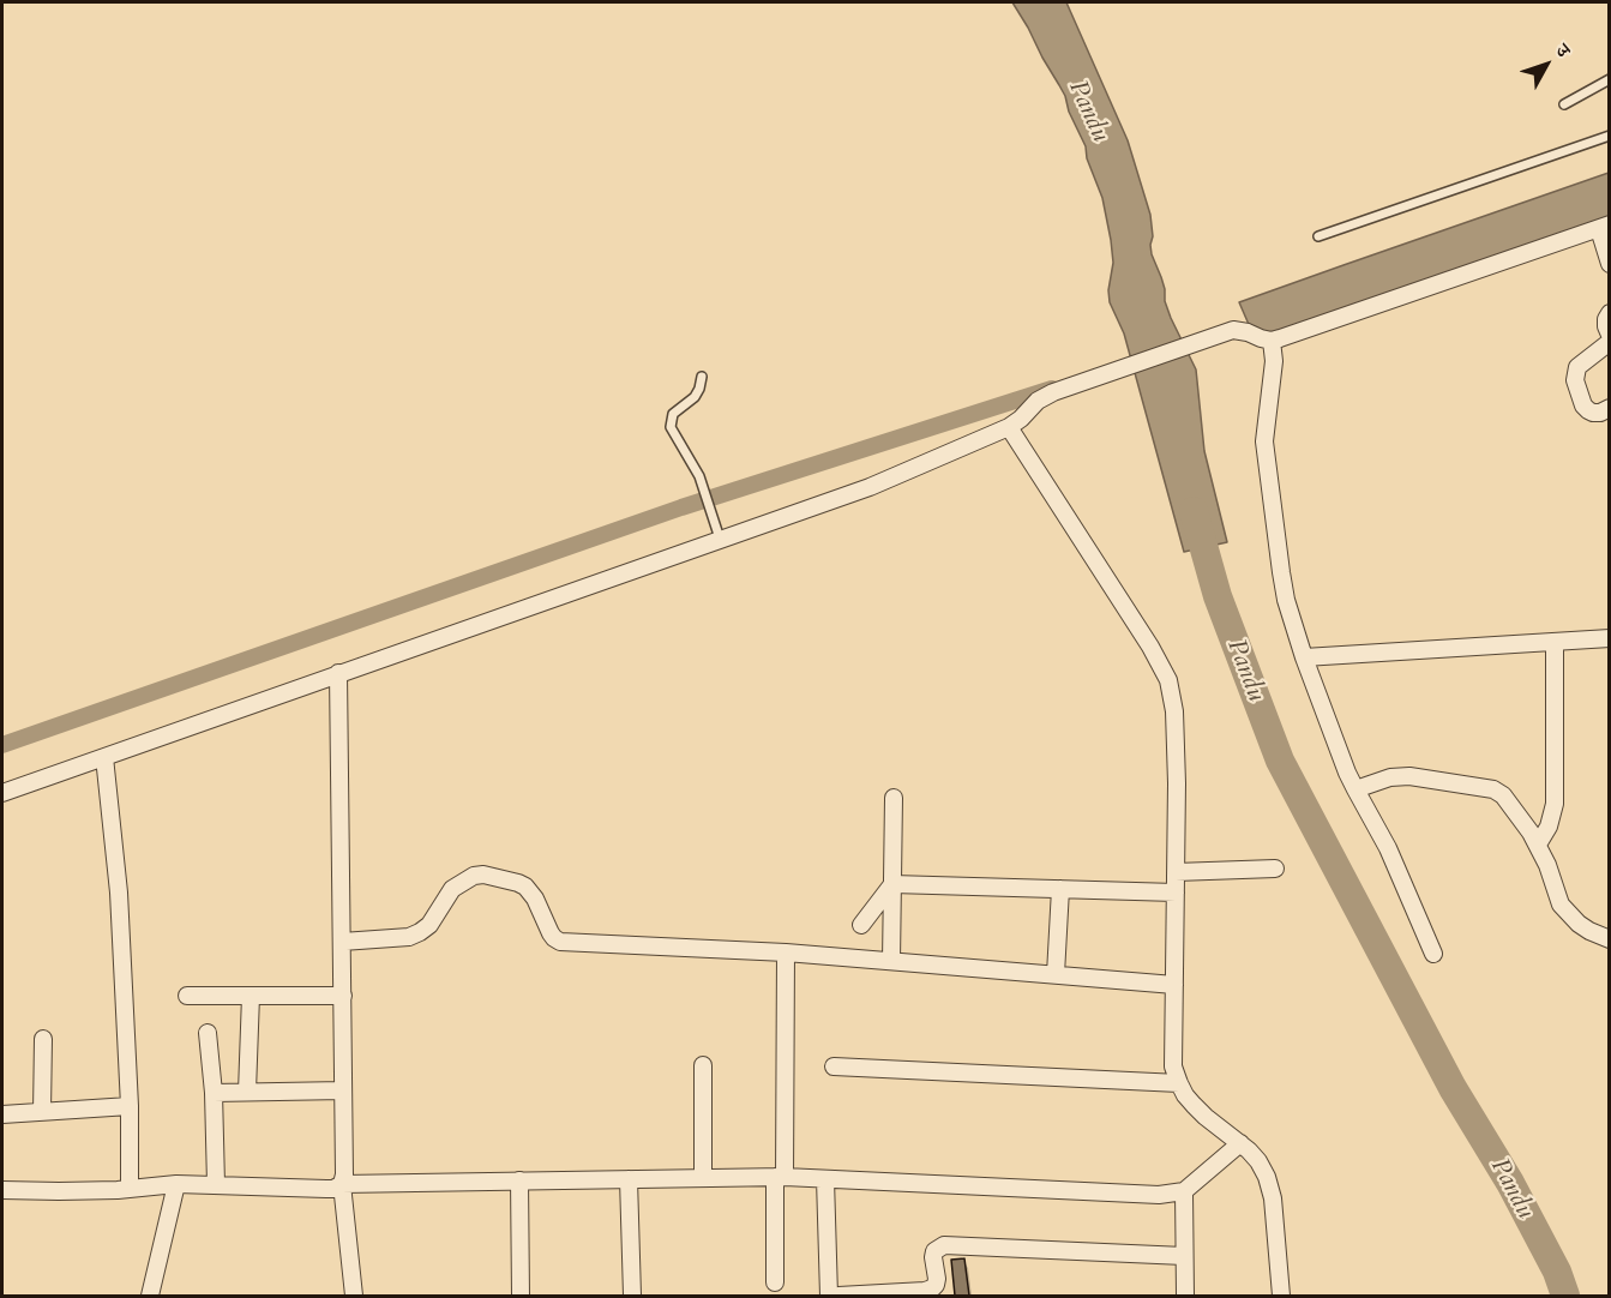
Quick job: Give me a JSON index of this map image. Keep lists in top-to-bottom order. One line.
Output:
{"water":["Pandu"],"north":"top right"}
